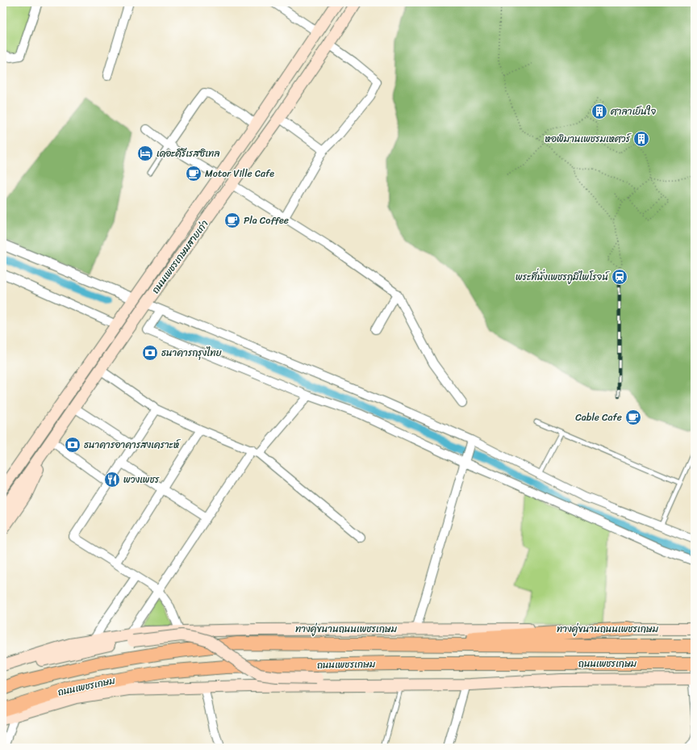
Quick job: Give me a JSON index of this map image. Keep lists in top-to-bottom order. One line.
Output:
{"streets":{"highway":["ถนนเพชรเกษม"],"main road":["ถนนเพชรเกษมสายเก่า","ทางคู่ขนานถนนเพชรเกษม"]},"places":{"building":["ศาลาเย็นใจ","หอพิมานเพชรมเหศวร์"],"hotel":["เดอะคีรีเรสซิเทล"],"cafe":["Motor Ville Cafe","Pla Coffee","Cable Cafe"],"station":["พระที่นั่งเพชรภูมิไพโรจน์"],"bank":["ธนาคารกรุงไทย","ธนาคารอาคารสงเคราะห์"],"restaurant":["พวงเพชร"]}}
